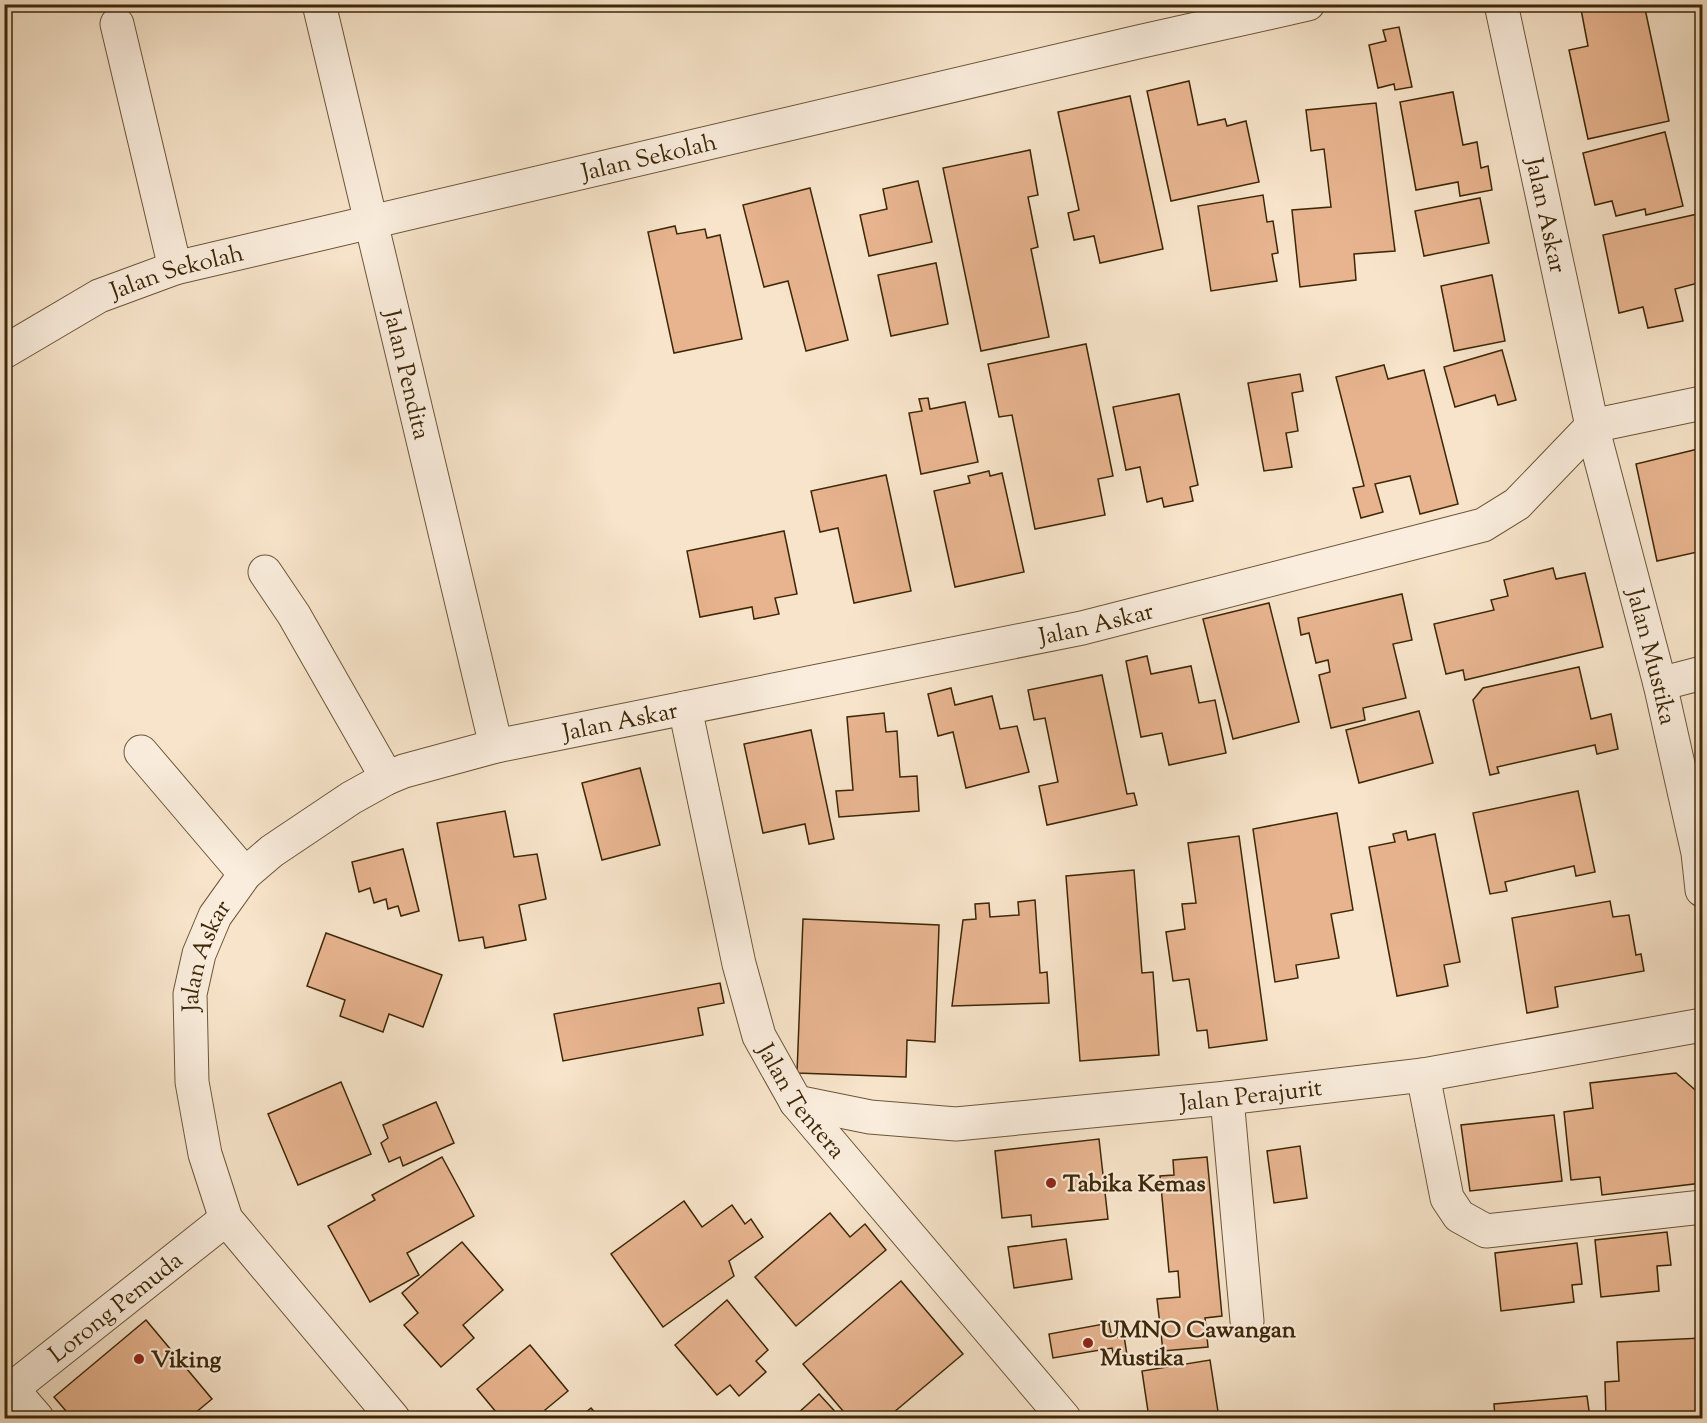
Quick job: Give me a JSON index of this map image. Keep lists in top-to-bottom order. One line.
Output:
{"streets":{"street":["Jalan Sekolah","Jalan Askar","Jalan Pendita","Jalan Mustika","Jalan Perajurit","Jalan Tentera","Lorong Pemuda"]},"crossings":[["Jalan Sekolah","Jalan Pendita"],["Jalan Askar","Jalan Pendita"],["Jalan Askar","Jalan Mustika"],["Jalan Askar","Jalan Tentera"],["Jalan Askar","Lorong Pemuda"],["Jalan Perajurit","Jalan Tentera"]],"places":["Tabika Kemas","UMNO Cawangan Mustika","Viking"]}
